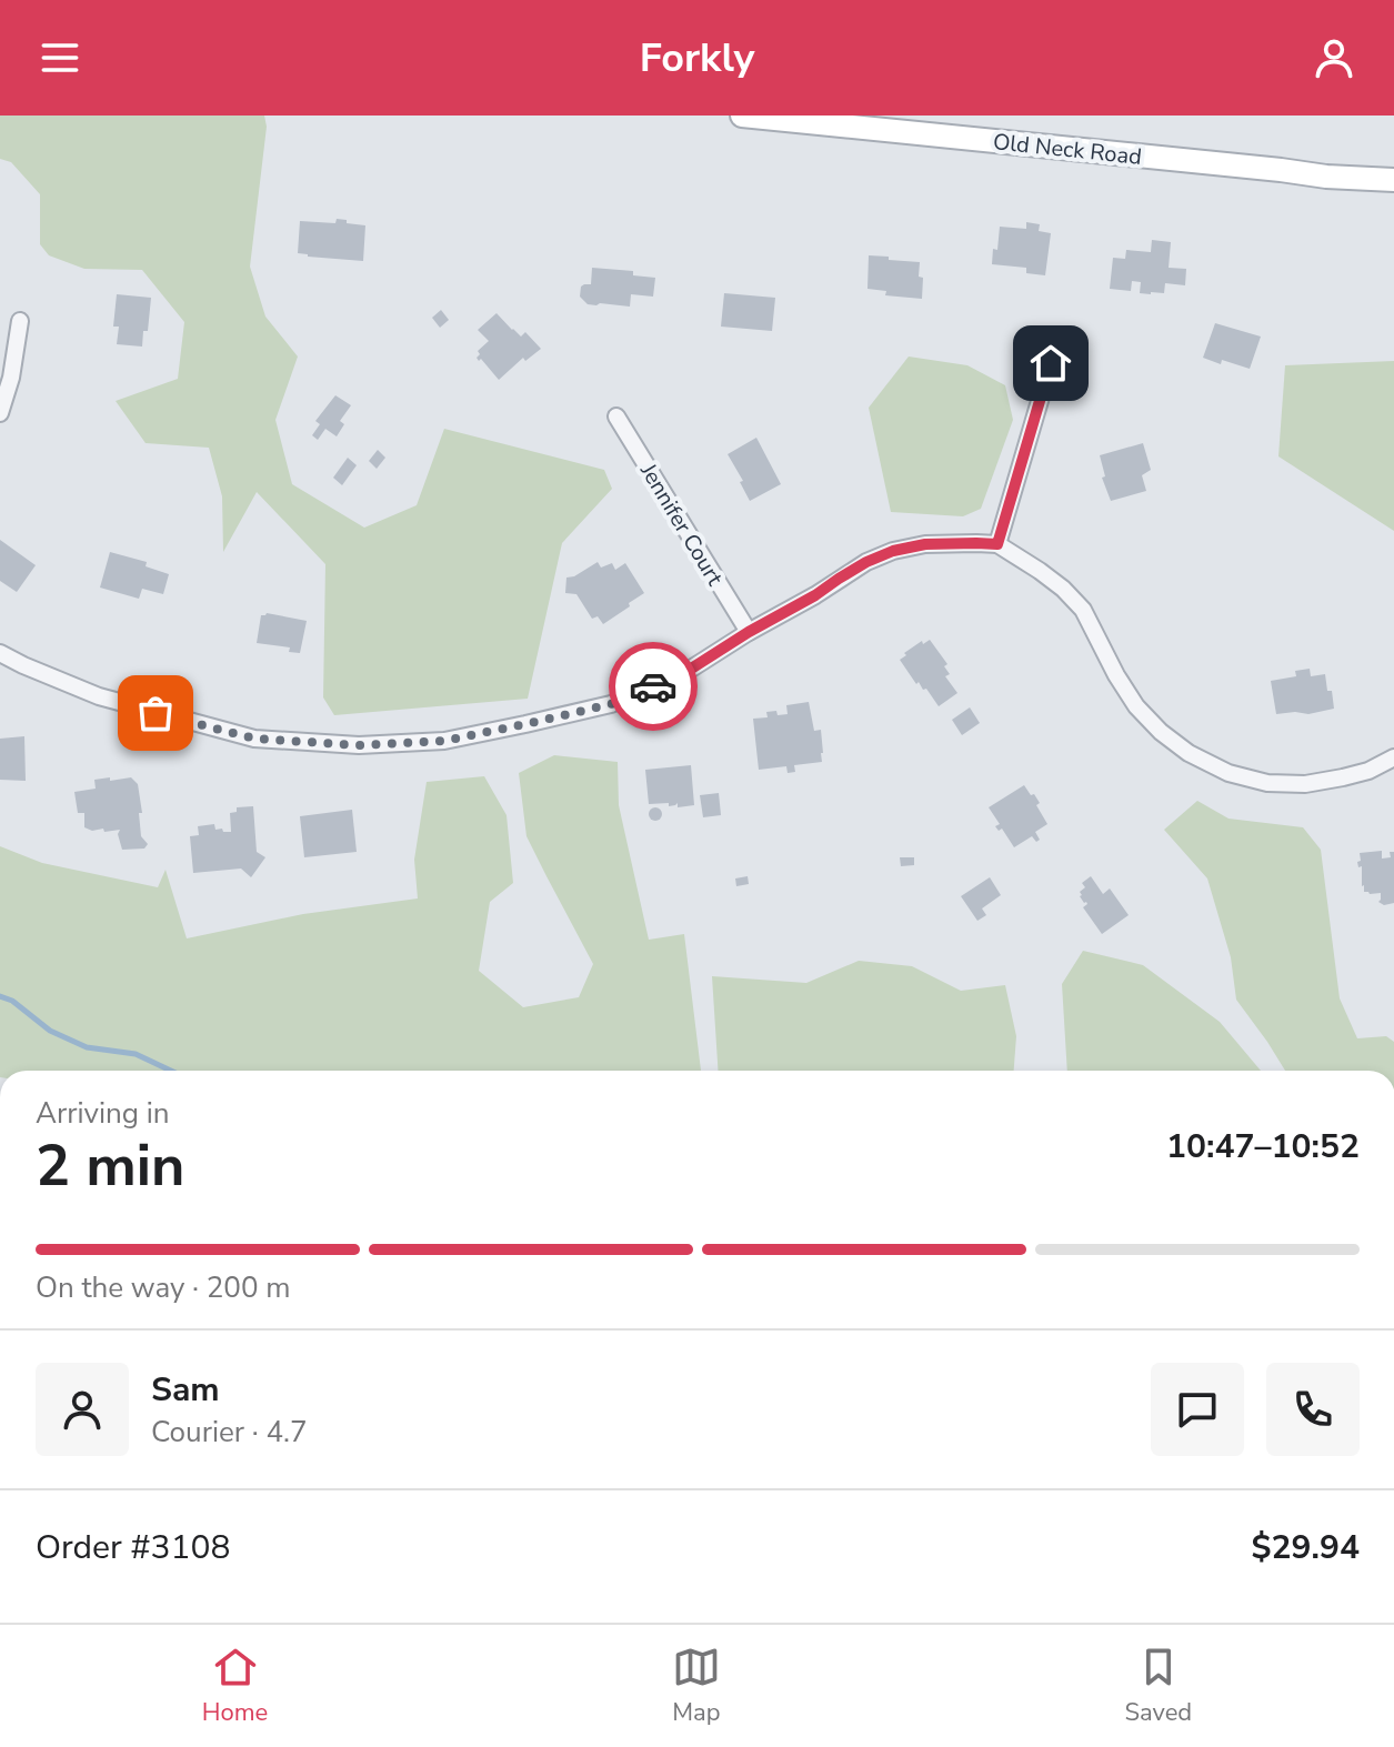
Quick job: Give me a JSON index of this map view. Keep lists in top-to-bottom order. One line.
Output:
{"streets":{"street":["Old Neck Road","Jennifer Court"]},"page":{"header":"Forkly","heading":["2 min","Arriving in","10:47–10:52"],"panel":["Sam","Courier · 4.7","Order #3108","$29.94"],"bar":"On the way · 200 m","tabs":["Home","Map","Saved"]}}
